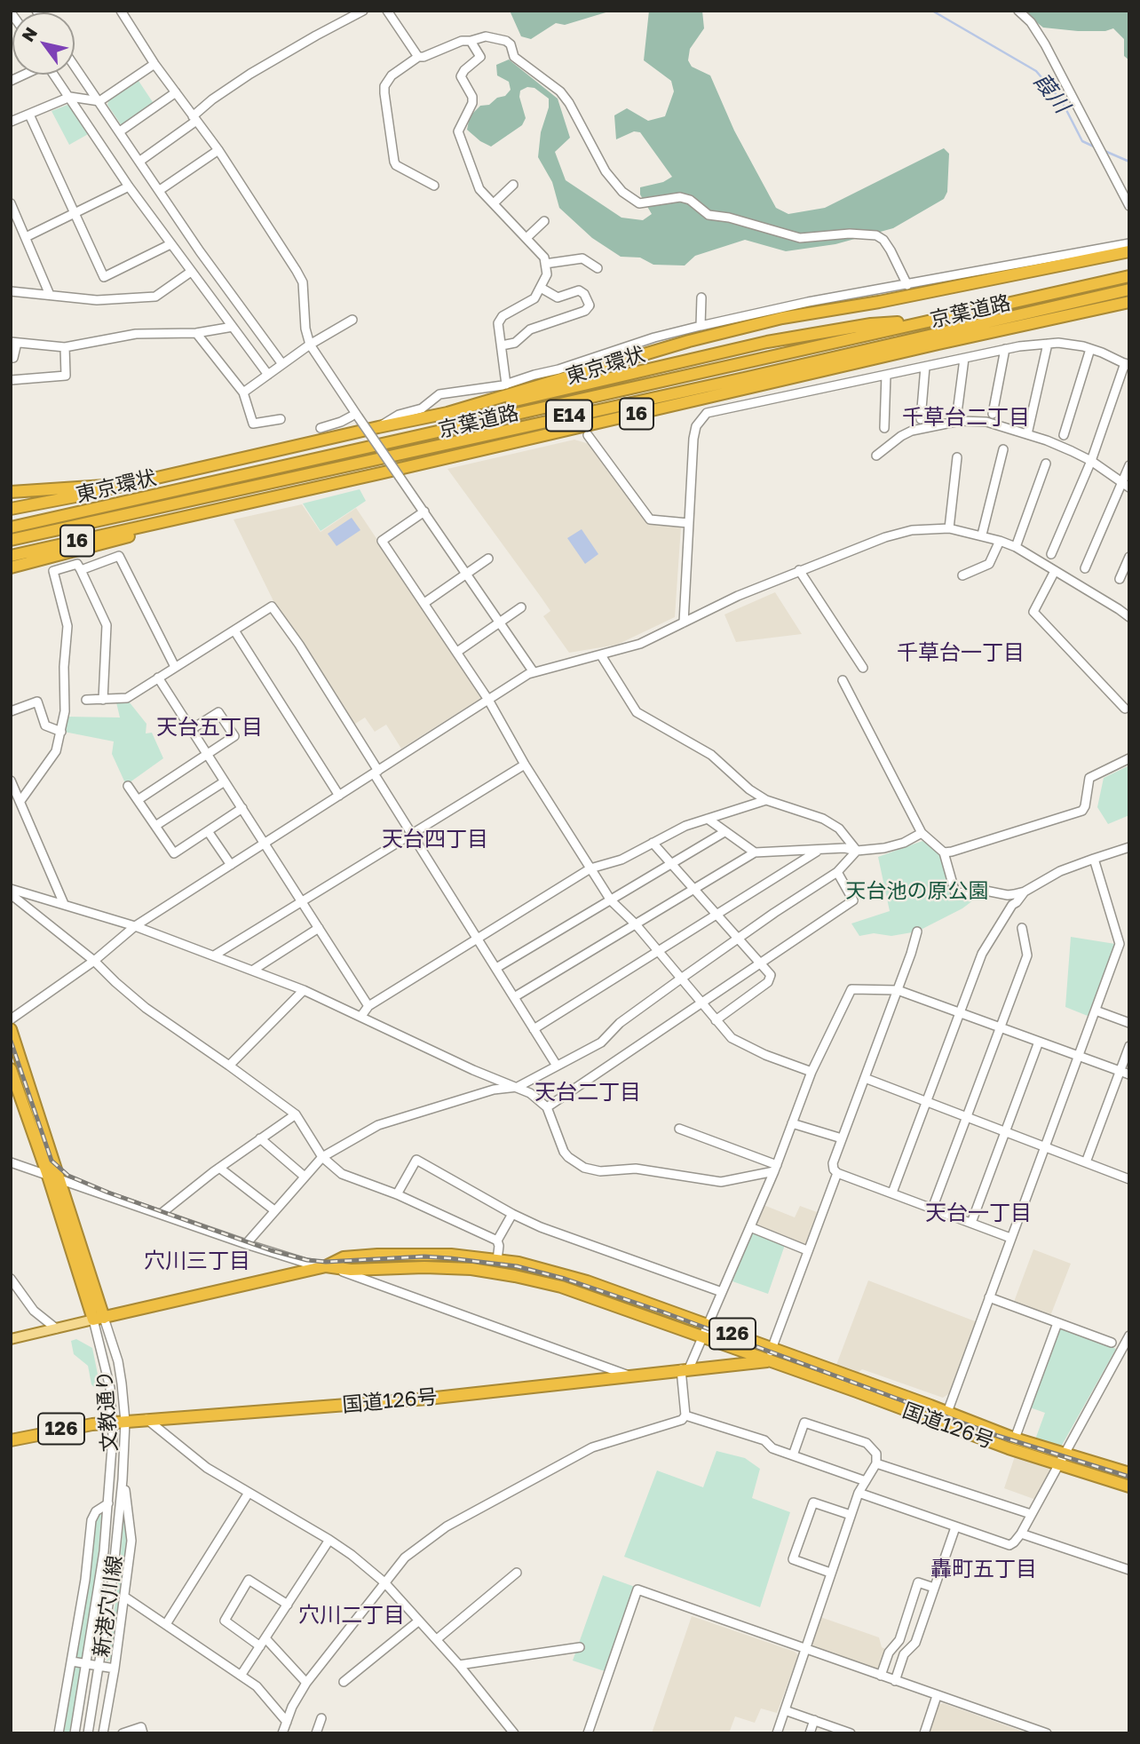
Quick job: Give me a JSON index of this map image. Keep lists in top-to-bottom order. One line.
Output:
{"streets":{"highway":["京葉道路","東京環状","16","E14","126","国道126号"],"street":["文教通り","新港穴川線"]},"crossings":[["京葉道路","16"],["国道126号","文教通り"],["文教通り","新港穴川線"]],"districts":["千草台二丁目","千草台一丁目","天台五丁目","天台四丁目","天台二丁目","天台一丁目","穴川三丁目","轟町五丁目","穴川二丁目"],"water":["葭川"],"parks":["天台池の原公園"],"north":"top left"}
